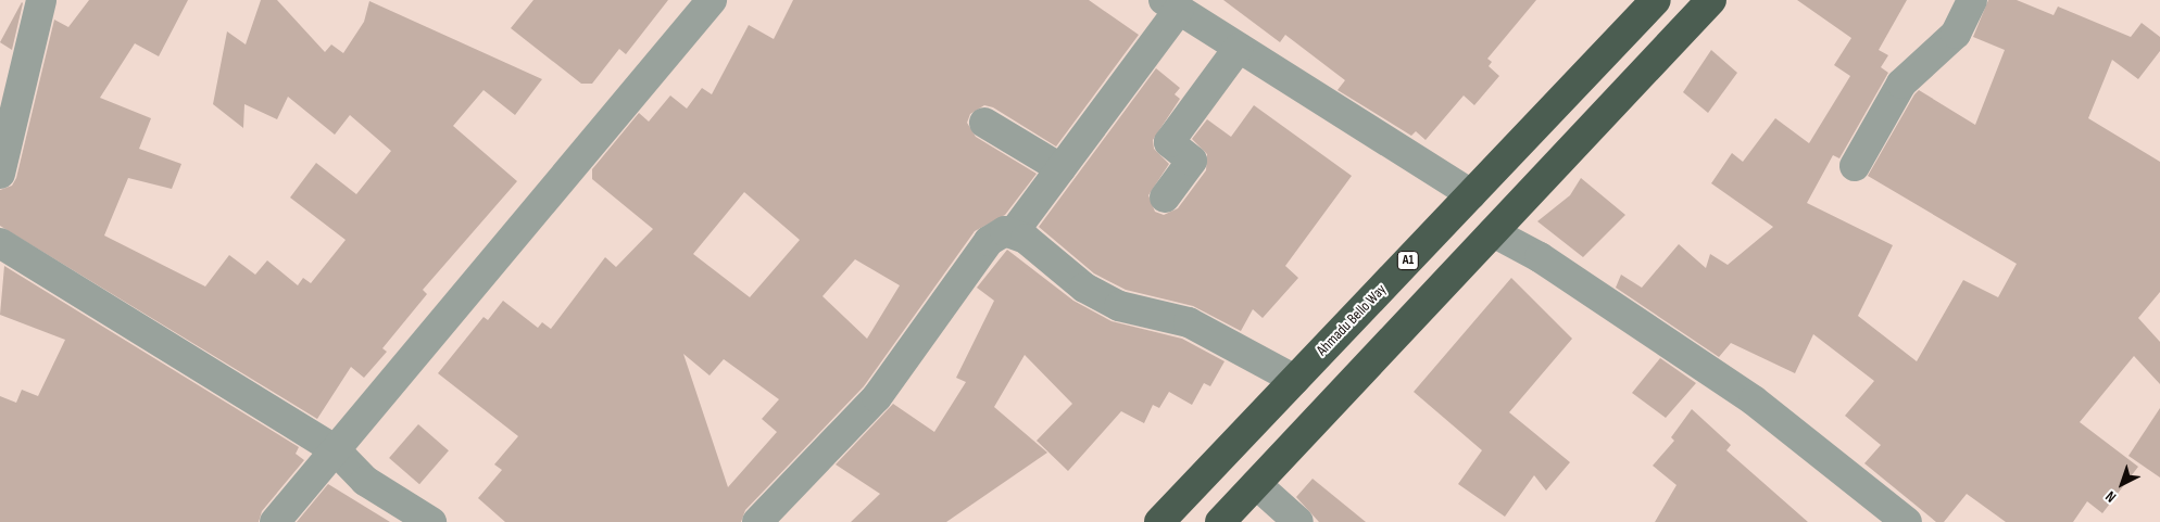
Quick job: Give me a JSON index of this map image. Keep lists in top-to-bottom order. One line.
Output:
{"streets":{"highway":["A1","Ahmadu Bello Way"]},"north":"bottom left"}
